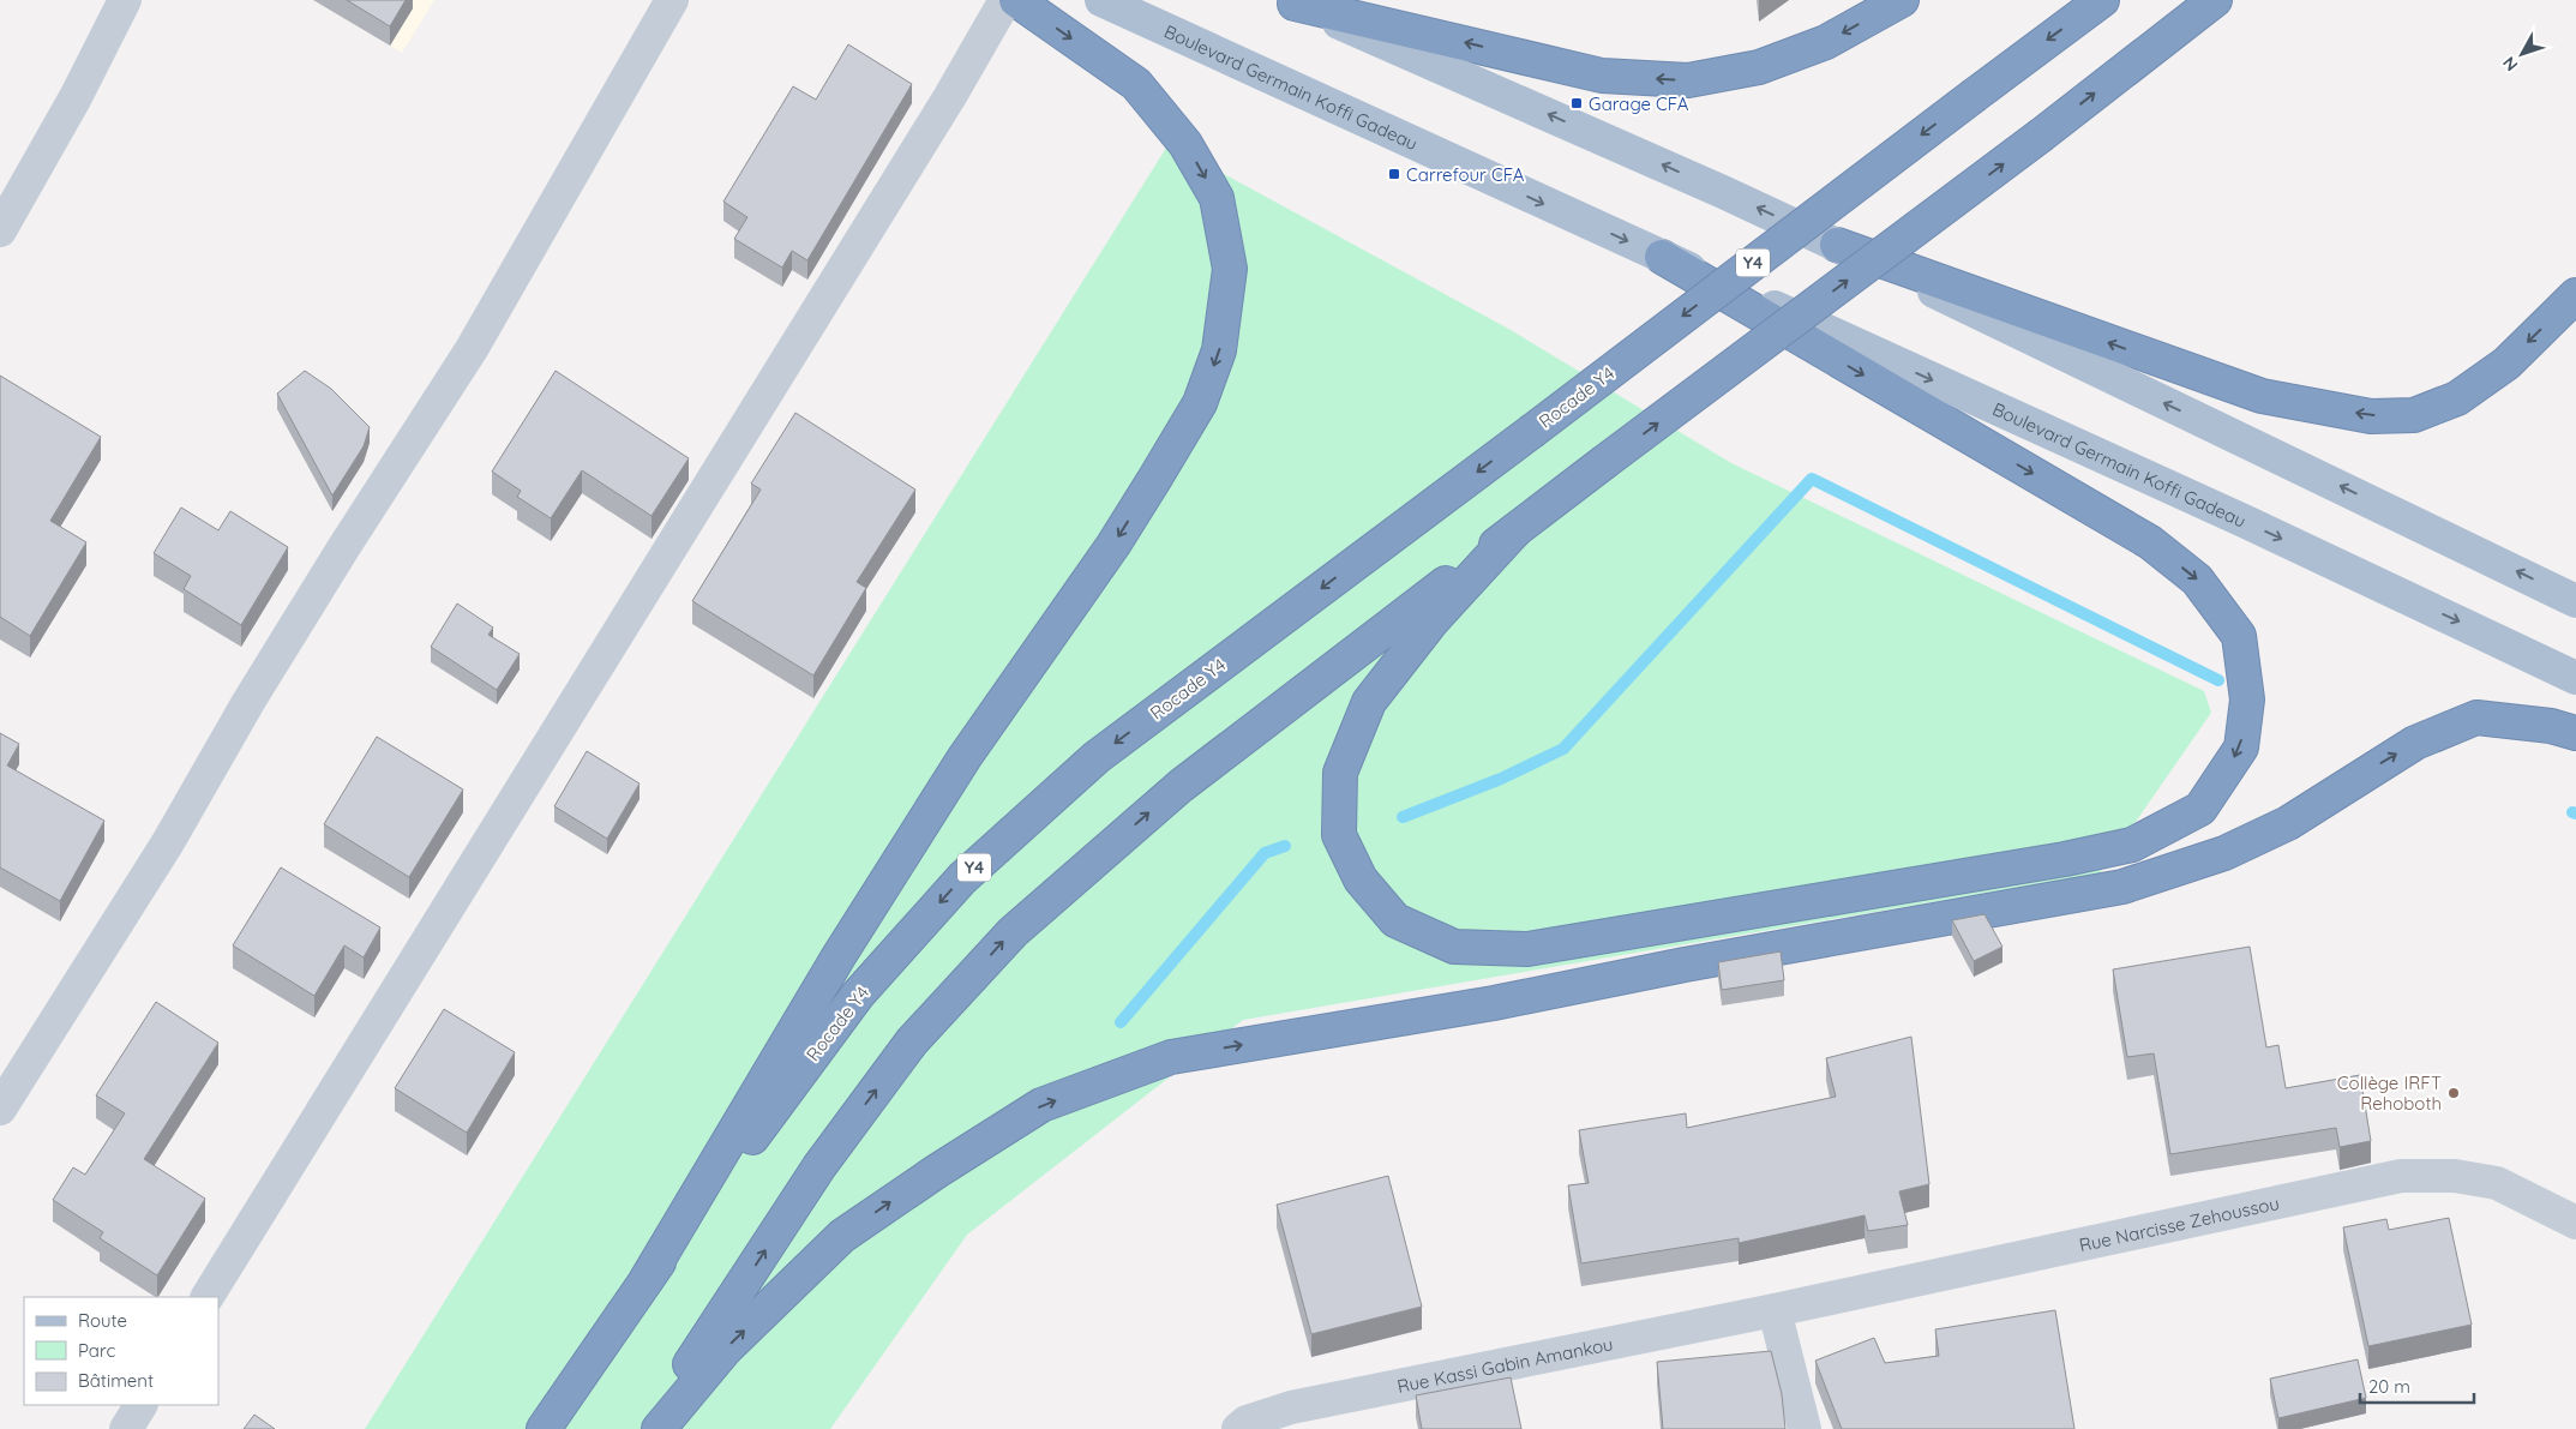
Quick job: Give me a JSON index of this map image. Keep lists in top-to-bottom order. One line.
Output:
{"streets":{"highway":["Y4","Rocade Y4"],"main road":["Boulevard Germain Koffi Gadeau"],"street":["Rue Narcisse Zehoussou","Rue Kassi Gabin Amankou"]},"crossings":[["Rue Narcisse Zehoussou","Rue Kassi Gabin Amankou"]],"places":{"transit":["Garage CFA","Carrefour CFA"],"other":["Collège IRFT Rehoboth"]},"legend":["Route","Parc","Bâtiment"],"scale_bar":"20 m","north":"bottom left"}
